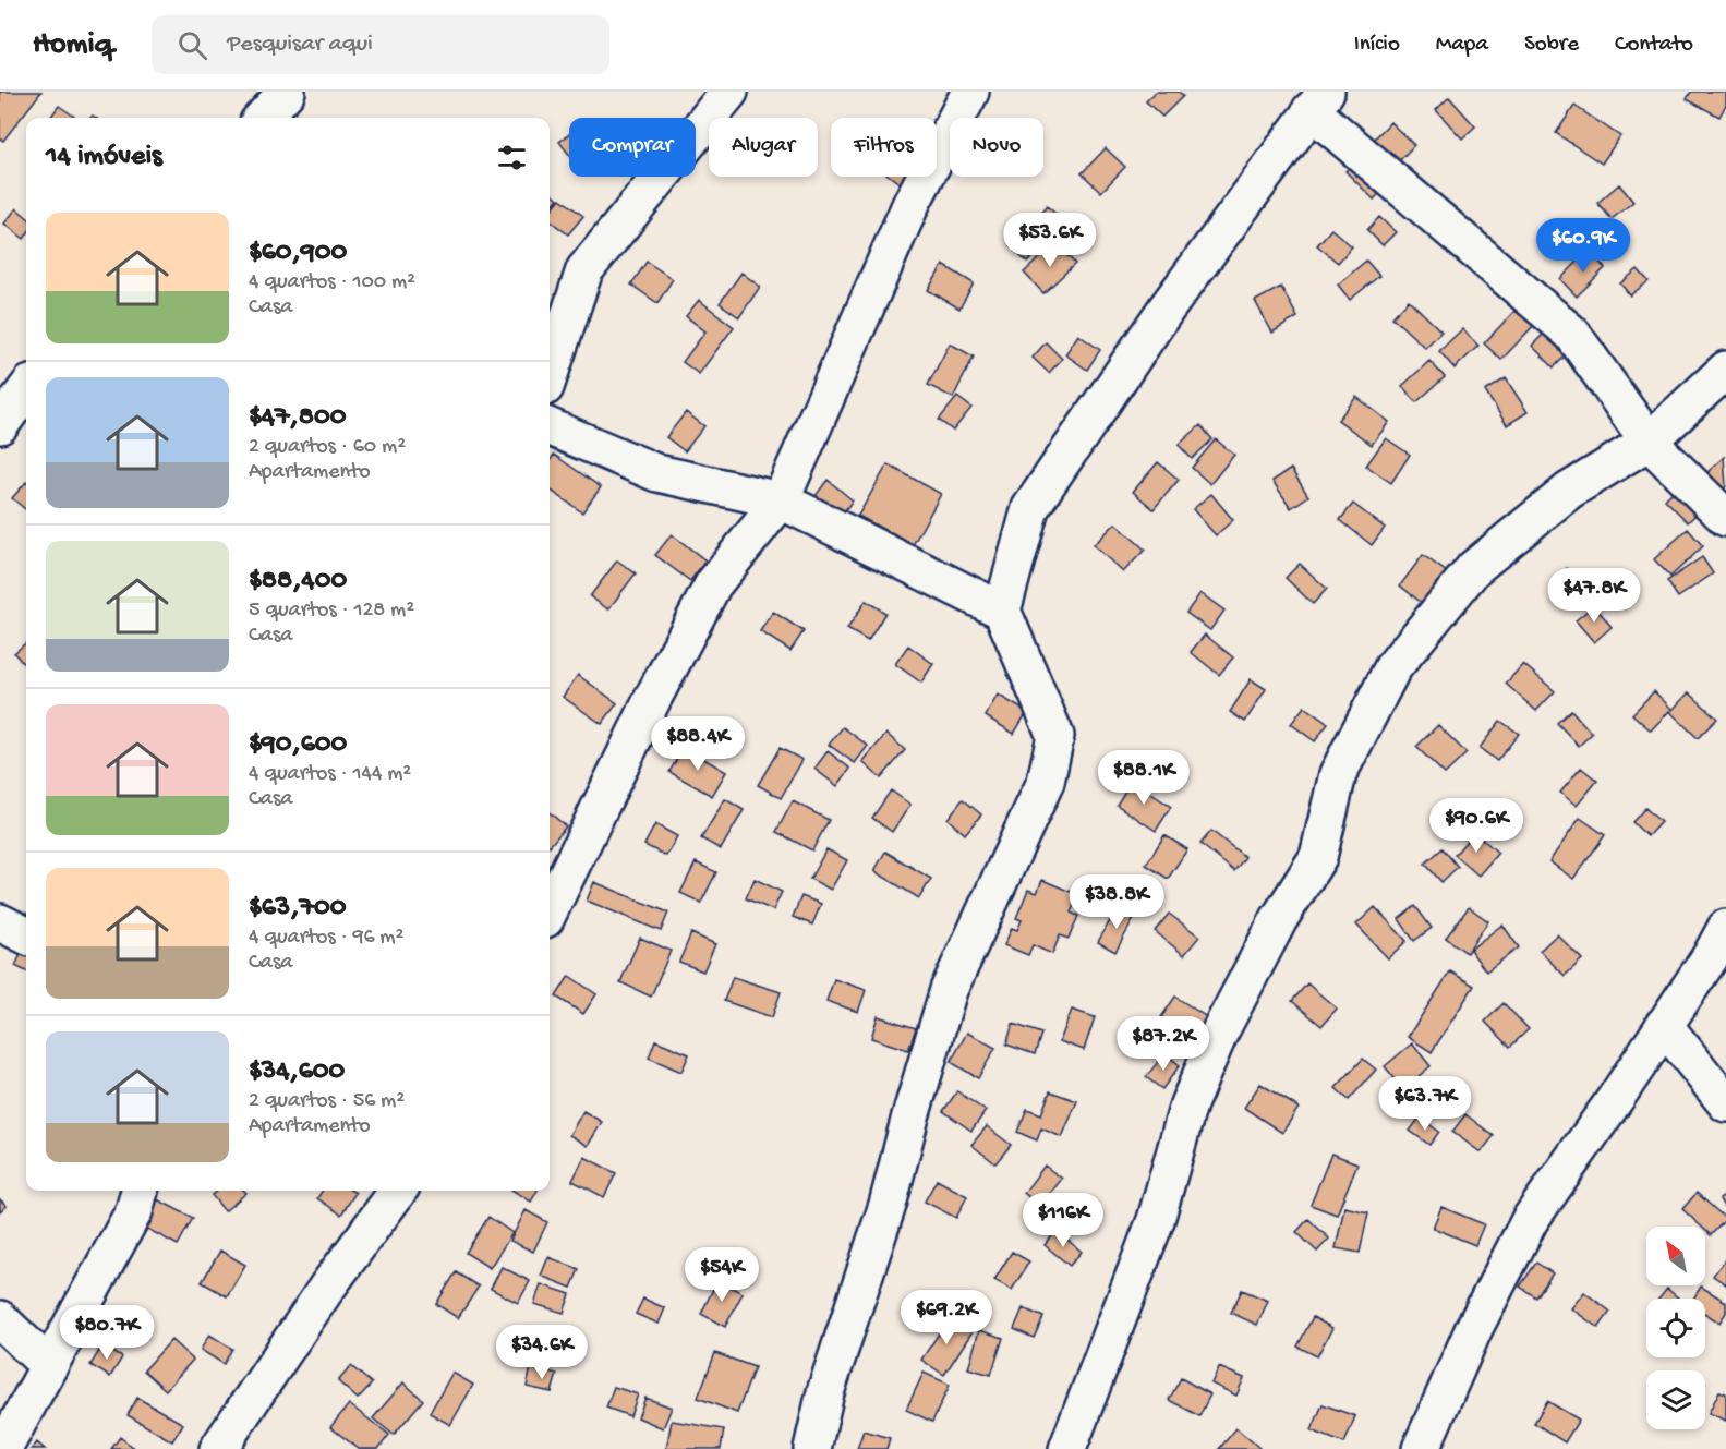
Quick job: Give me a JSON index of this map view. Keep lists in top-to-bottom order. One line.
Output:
{"north":"top left","page":{"header":"Homiq","search":"Pesquisar aqui","nav":["Início","Mapa","Sobre","Contato"],"chip":["Comprar","Alugar","Filtros","Novo"],"heading":"14 imóveis","list":[{"name":"$60,900","note":"4 quartos · 100 m² · Casa"},{"name":"$47,800","note":"2 quartos · 60 m² · Apartamento"},{"name":"$88,400","note":"5 quartos · 128 m² · Casa"},{"name":"$90,600","note":"4 quartos · 144 m² · Casa"},{"name":"$63,700","note":"4 quartos · 96 m² · Casa"},{"name":"$34,600","note":"2 quartos · 56 m² · Apartamento"}],"price":["$53.6K","$60.9K","$47.8K","$88.4K","$88.1K","$90.6K","$38.8K","$87.2K","$63.7K","$116K","$54K","$69.2K","$80.7K","$34.6K"]}}
